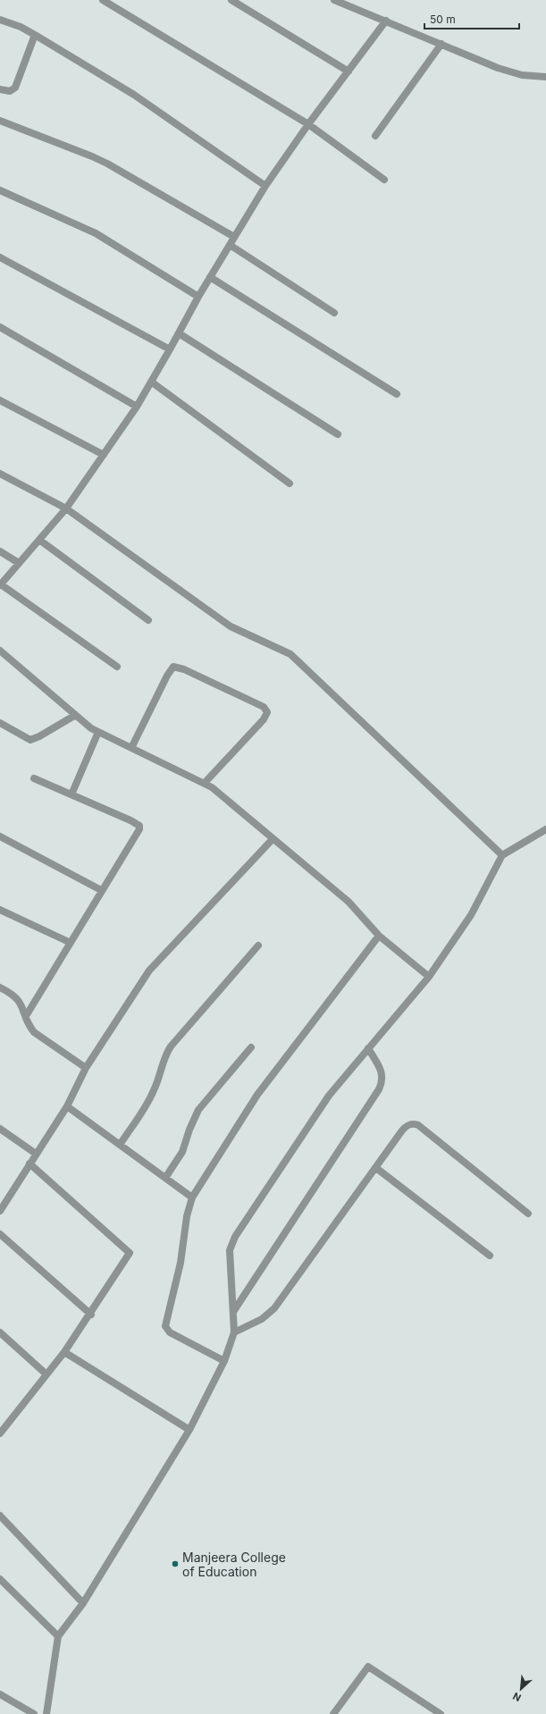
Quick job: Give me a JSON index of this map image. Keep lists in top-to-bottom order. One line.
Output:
{"places":["Manjeera College of Education"],"scale_bar":"50 m","north":"bottom left"}
